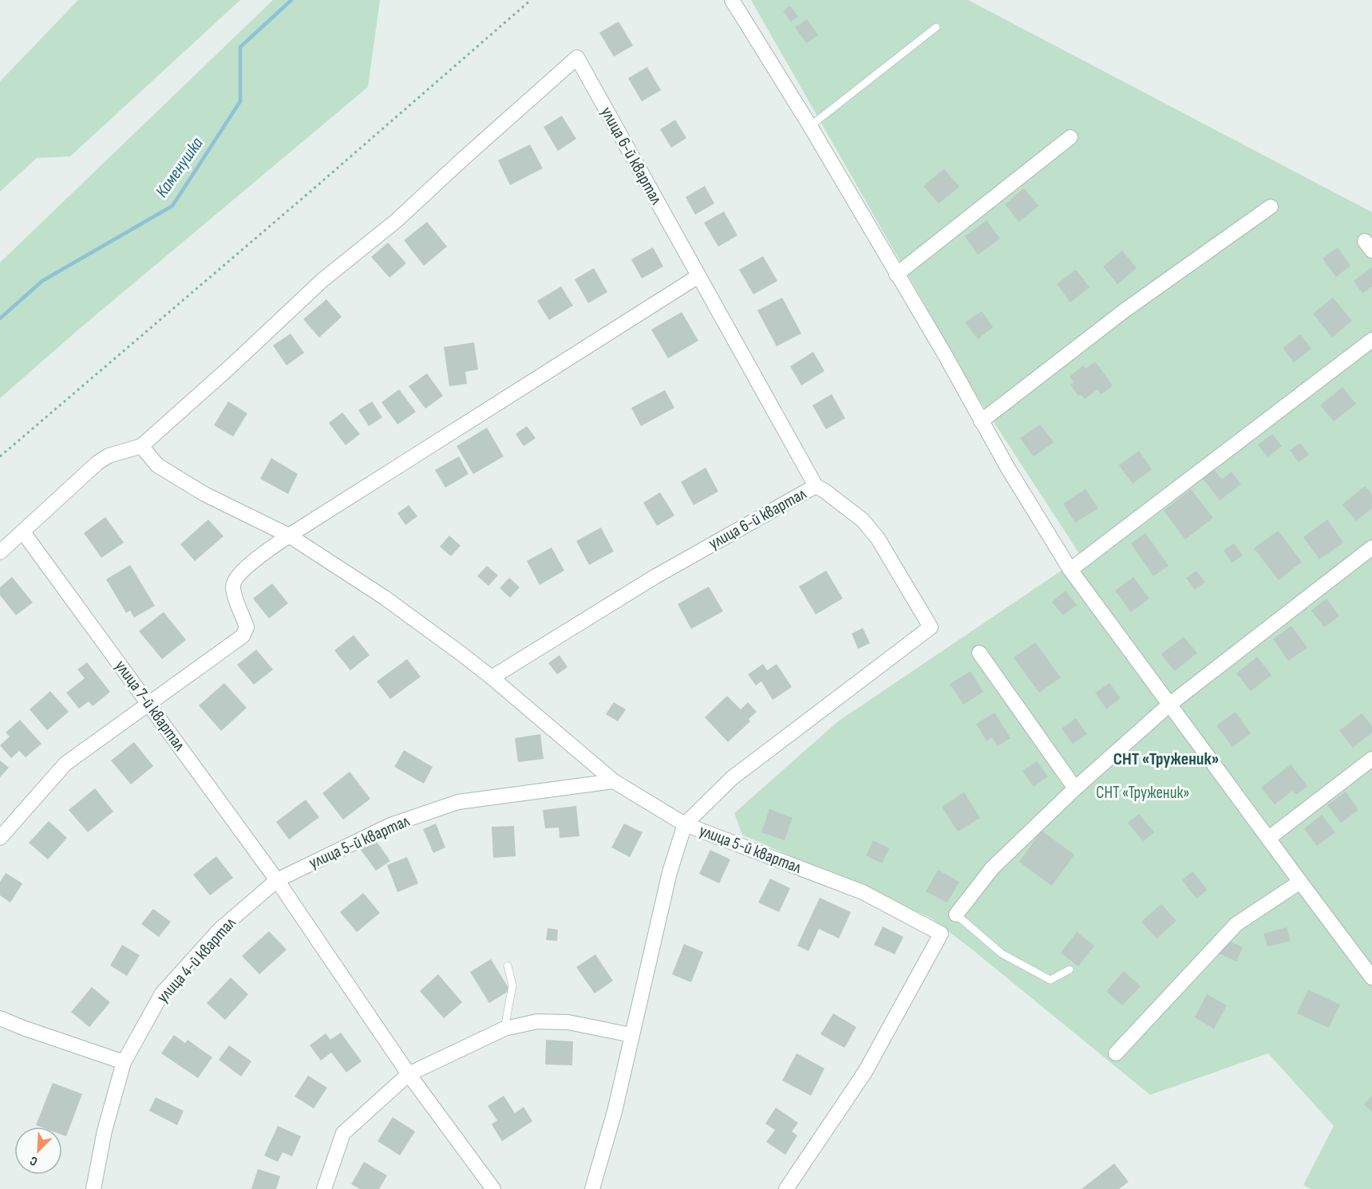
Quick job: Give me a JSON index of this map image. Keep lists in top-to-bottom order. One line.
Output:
{"streets":{"street":["улица 6-й квартал","улица 7-й квартал","улица 5-й квартал","улица 4-й квартал"]},"crossings":[["улица 7-й квартал","улица 5-й квартал"],["улица 7-й квартал","улица 4-й квартал"],["улица 5-й квартал","улица 4-й квартал"]],"districts":["СНТ «Труженик»"],"water":["Каменушка"],"parks":["СНТ «Труженик»"],"north":"bottom left"}
